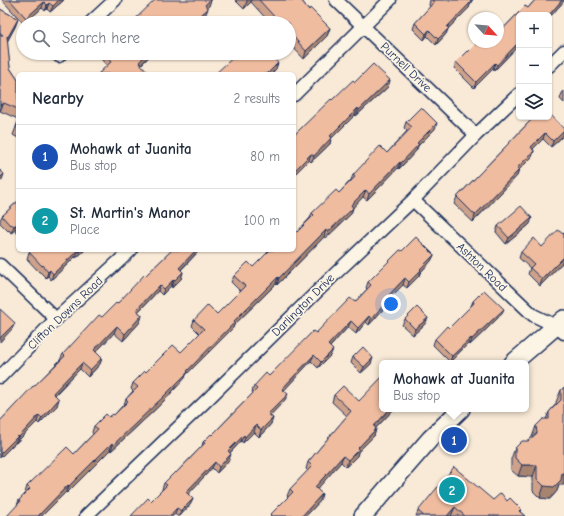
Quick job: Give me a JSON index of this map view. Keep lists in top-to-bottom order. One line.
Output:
{"streets":{"street":["Purnell Drive","Ashton Road","Darlington Drive","Clifton Downs Road"]},"crossings":[["Purnell Drive","Darlington Drive"],["Ashton Road","Darlington Drive"]],"north":"bottom right","page":{"map_buttons":["+","−"],"search":"Search here","heading":["Nearby","2 results"],"list":[{"mark":"1","name":"Mohawk at Juanita","note":"Bus stop","value":"80 m"},{"mark":"2","name":"St. Martin's Manor","note":"Place","value":"100 m"}],"popup":["Mohawk at Juanita","Bus stop"],"pins":["1","2"]}}
